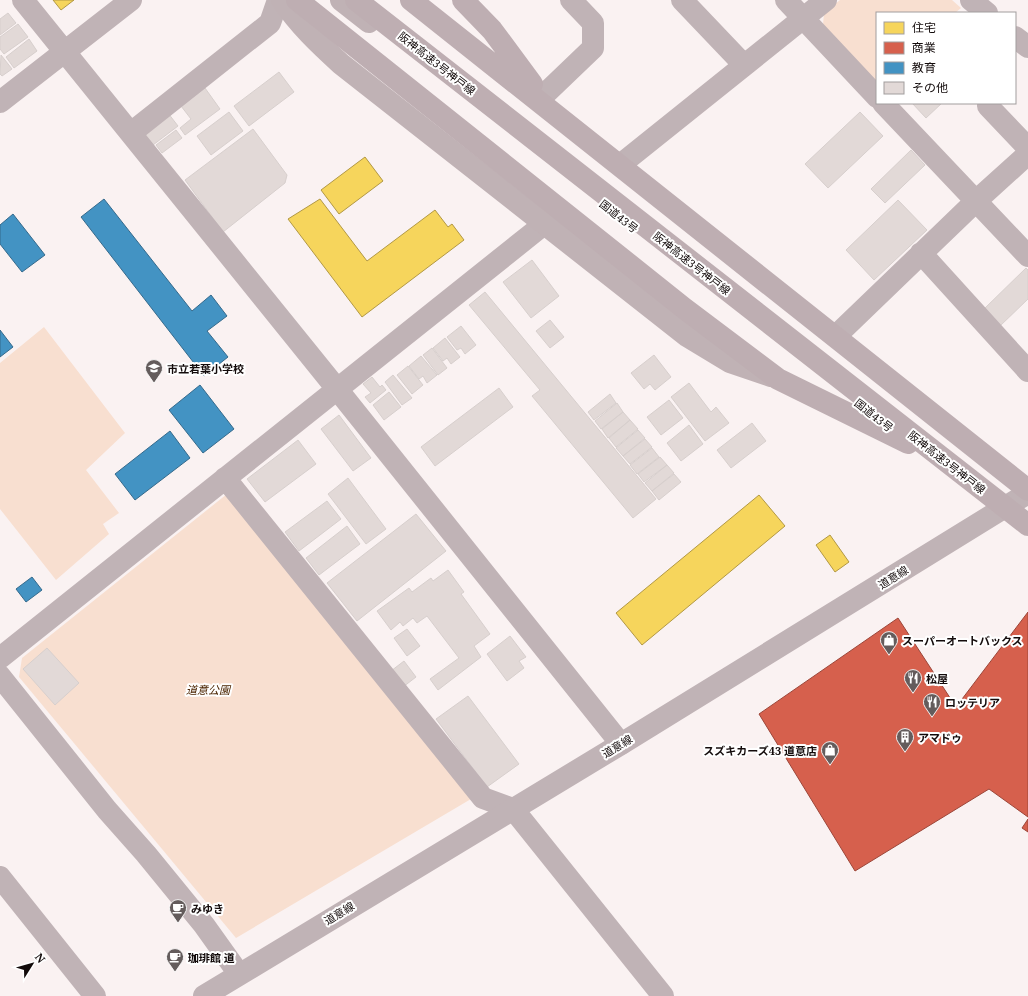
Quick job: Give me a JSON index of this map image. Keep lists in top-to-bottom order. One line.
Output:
{"streets":{"highway":["阪神高速3号神戸線","国道43号"],"street":["道意線"]},"crossings":[["国道43号","道意線"]],"parks":["道意公園"],"places":{"school or university":["市立若葉小学校"],"shop":["スーパーオートバックス","スズキカーズ43 道意店"],"restaurant":["松屋","ロッテリア"],"building":["アマドゥ"],"cafe":["みゆき","珈琲館 道"]},"legend":["住宅","商業","教育","その他"],"north":"top right"}
